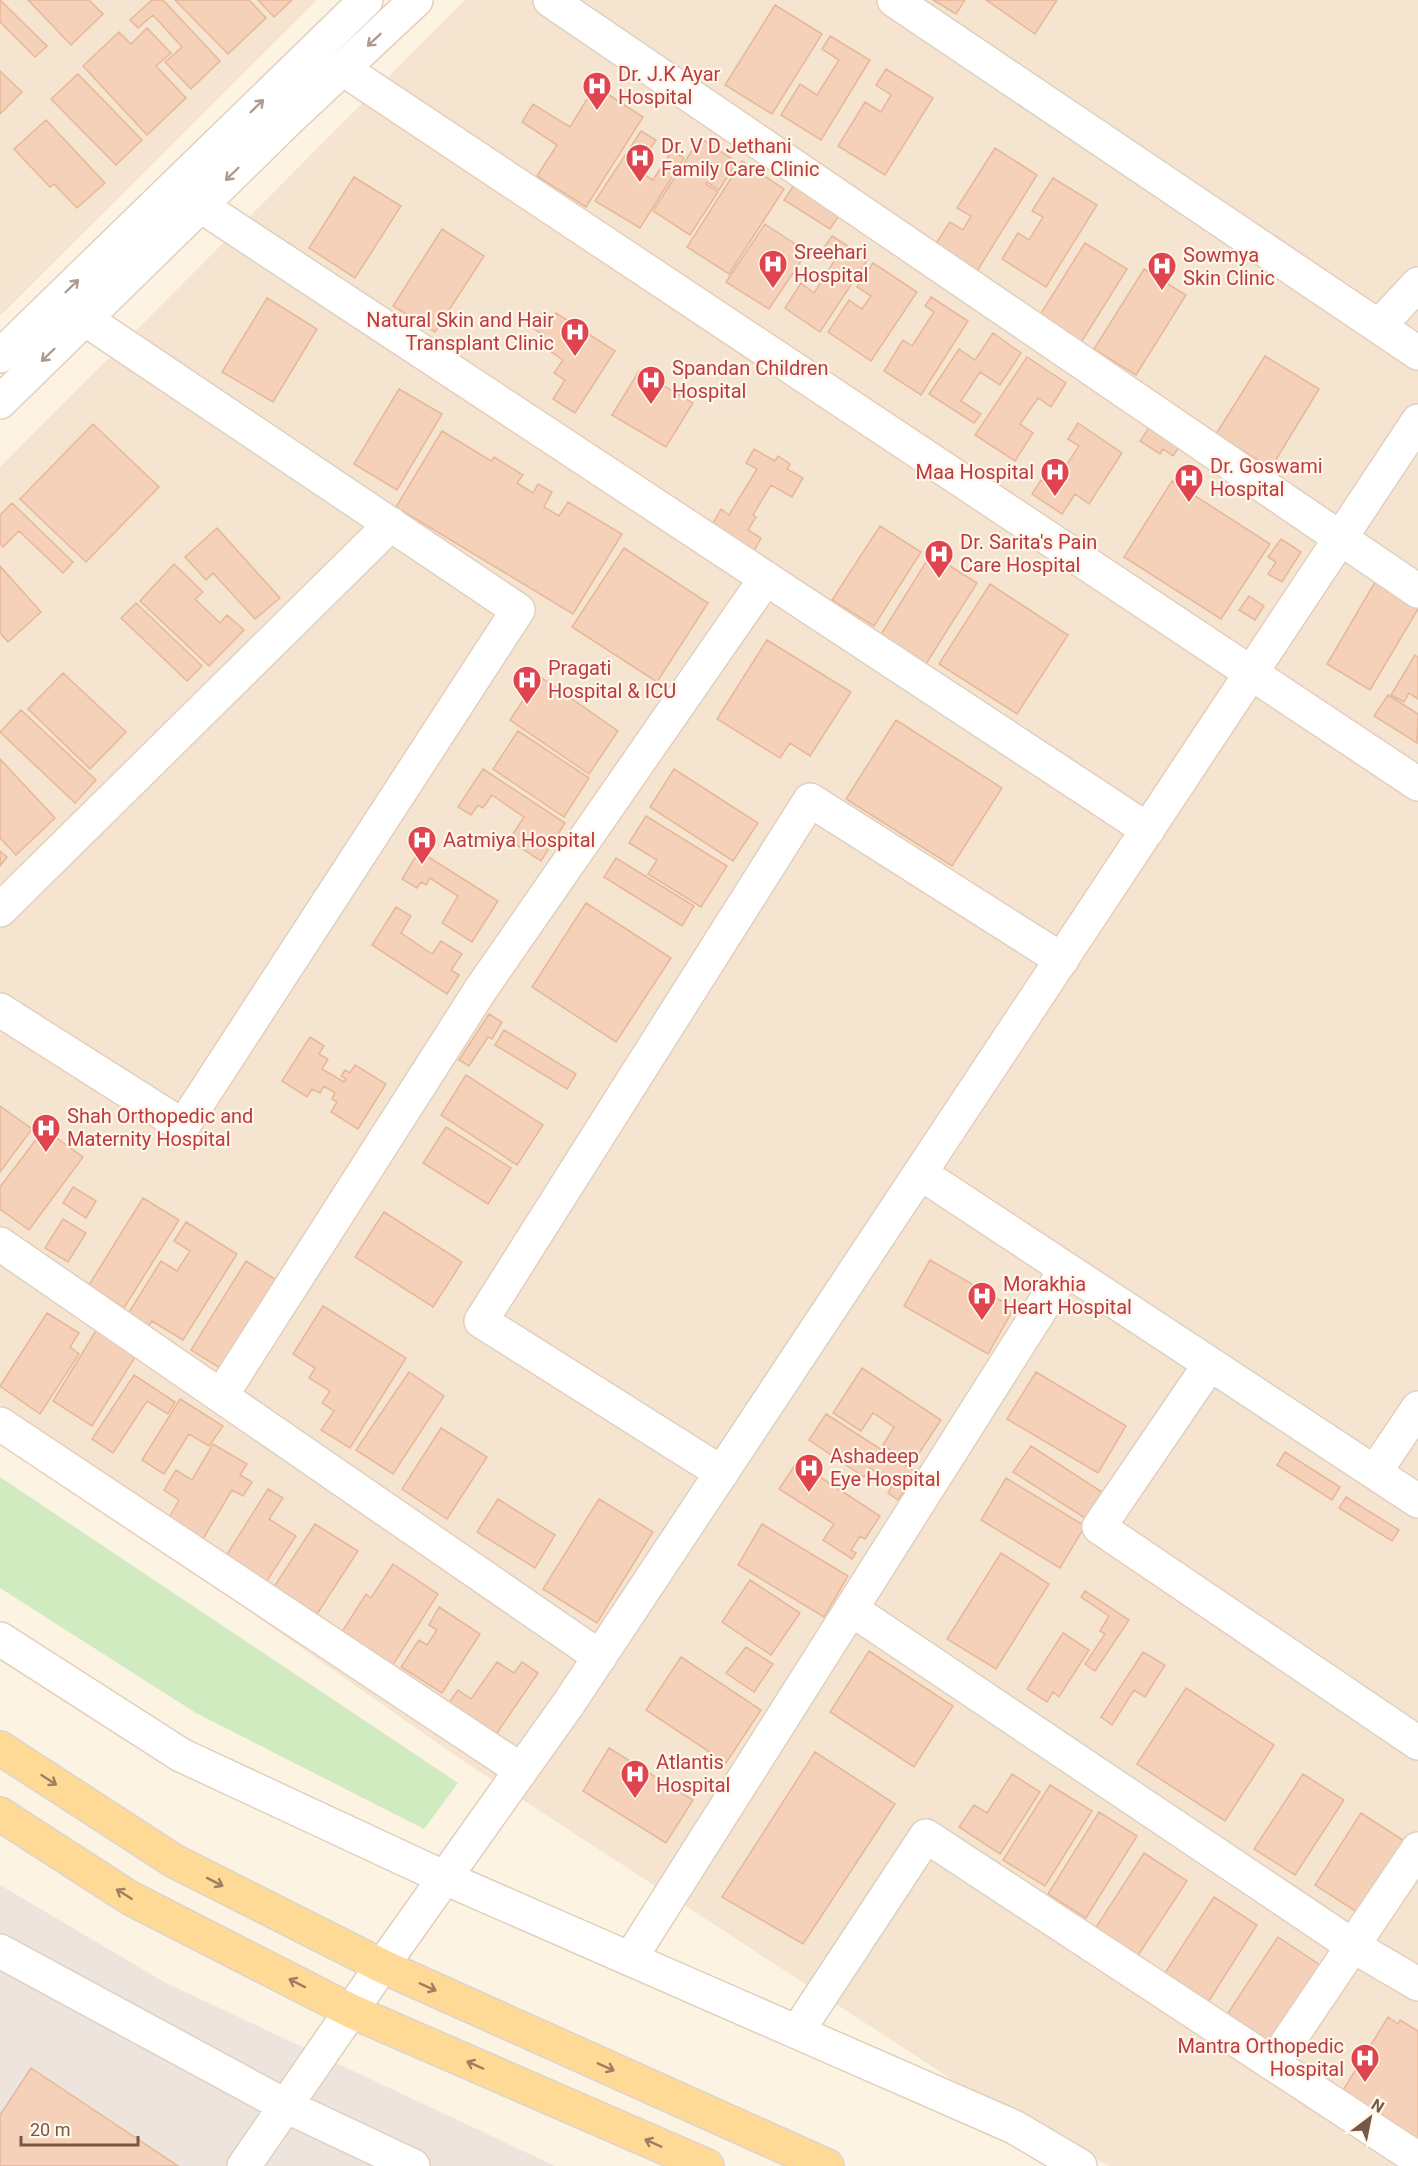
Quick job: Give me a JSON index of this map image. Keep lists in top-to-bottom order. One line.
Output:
{"places":{"hospital":["Dr. J.K Ayar Hospital","Dr. V D Jethani Family Care Clinic","Sreehari Hospital","Sowmya Skin Clinic","Natural Skin and Hair Transplant Clinic","Spandan Children Hospital","Maa Hospital","Dr. Goswami Hospital","Dr. Sarita's Pain Care Hospital","Pragati Hospital & ICU","Aatmiya Hospital","Shah Orthopedic and Maternity Hospital","Morakhia Heart Hospital","Ashadeep Eye Hospital","Atlantis Hospital","Mantra Orthopedic Hospital"]},"scale_bar":"20 m","north":"top right"}
